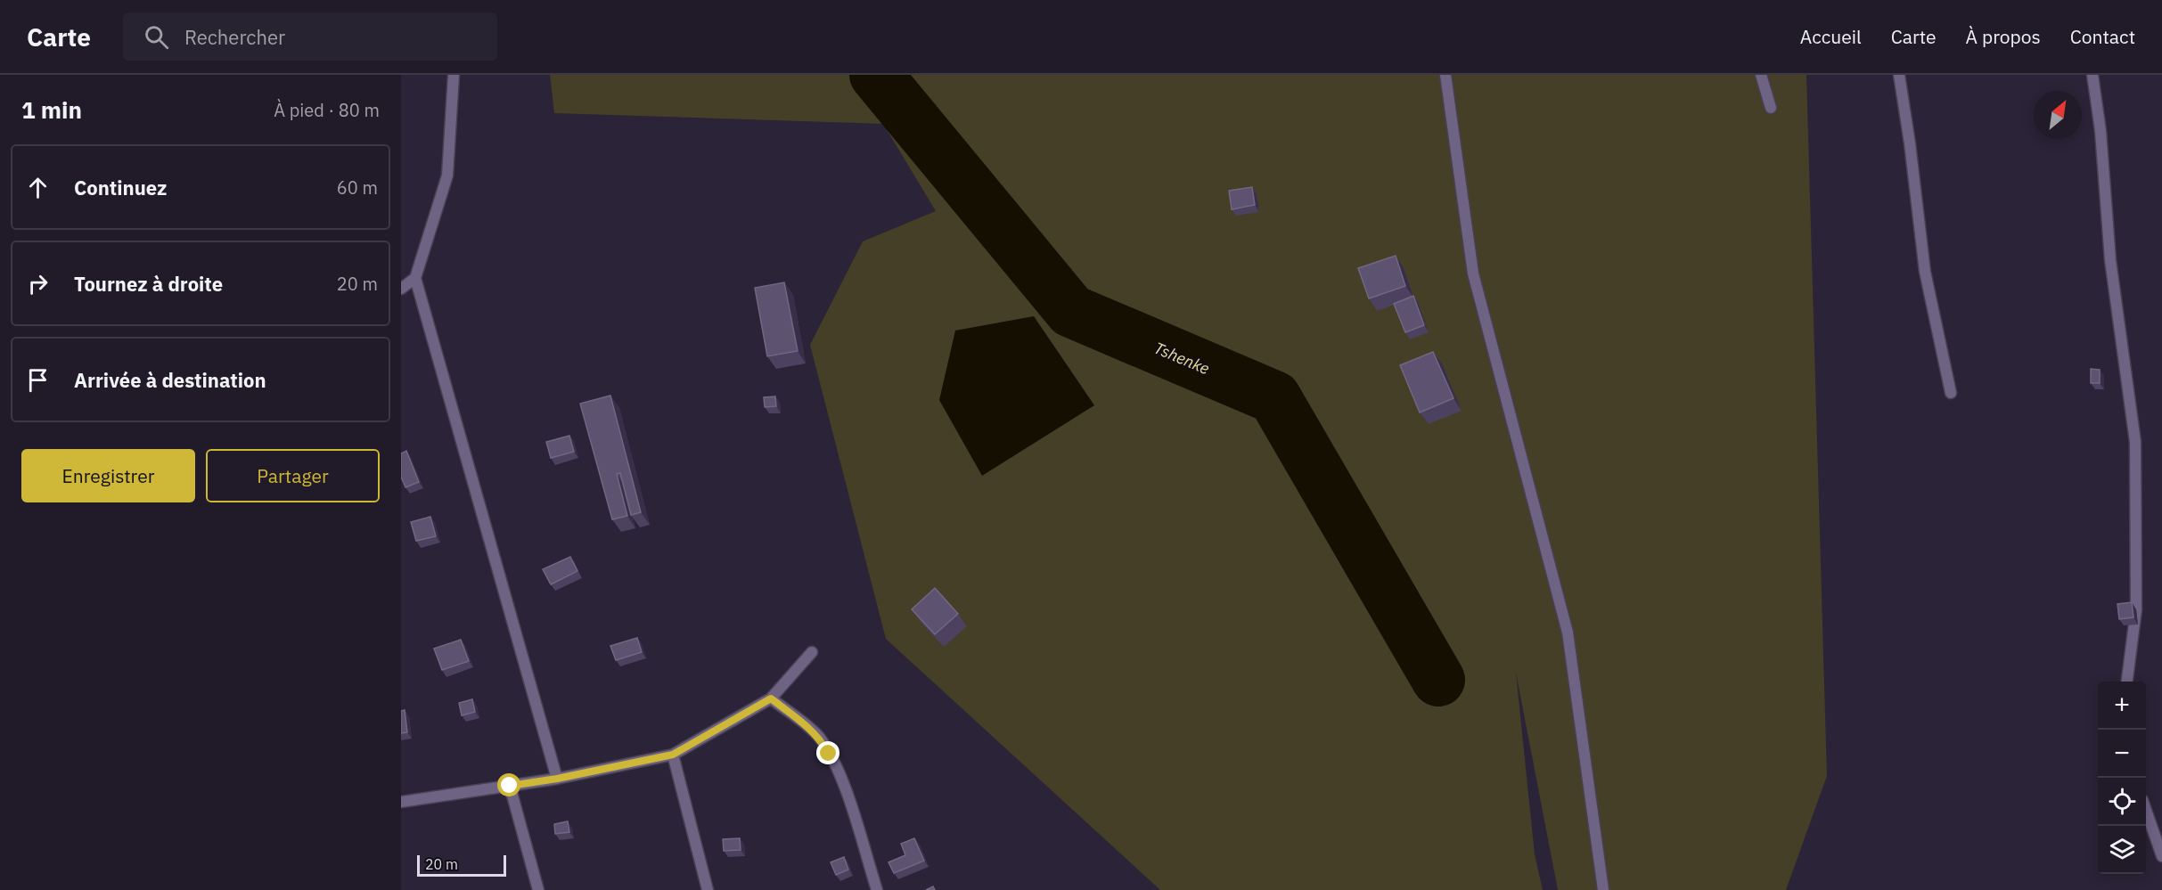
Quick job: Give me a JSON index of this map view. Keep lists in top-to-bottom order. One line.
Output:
{"water":["Tshenke"],"scale_bar":"20 m","north":"top right","page":{"header":"Carte","search":"Rechercher","nav":["Accueil","Carte","À propos","Contact"],"heading":["1 min","À pied · 80 m"],"list":[["Continuez","60 m"],["Tournez à droite","20 m"],"Arrivée à destination"],"buttons":["Enregistrer","Partager"],"map_buttons":["+","−"],"scale":"20 m"}}
